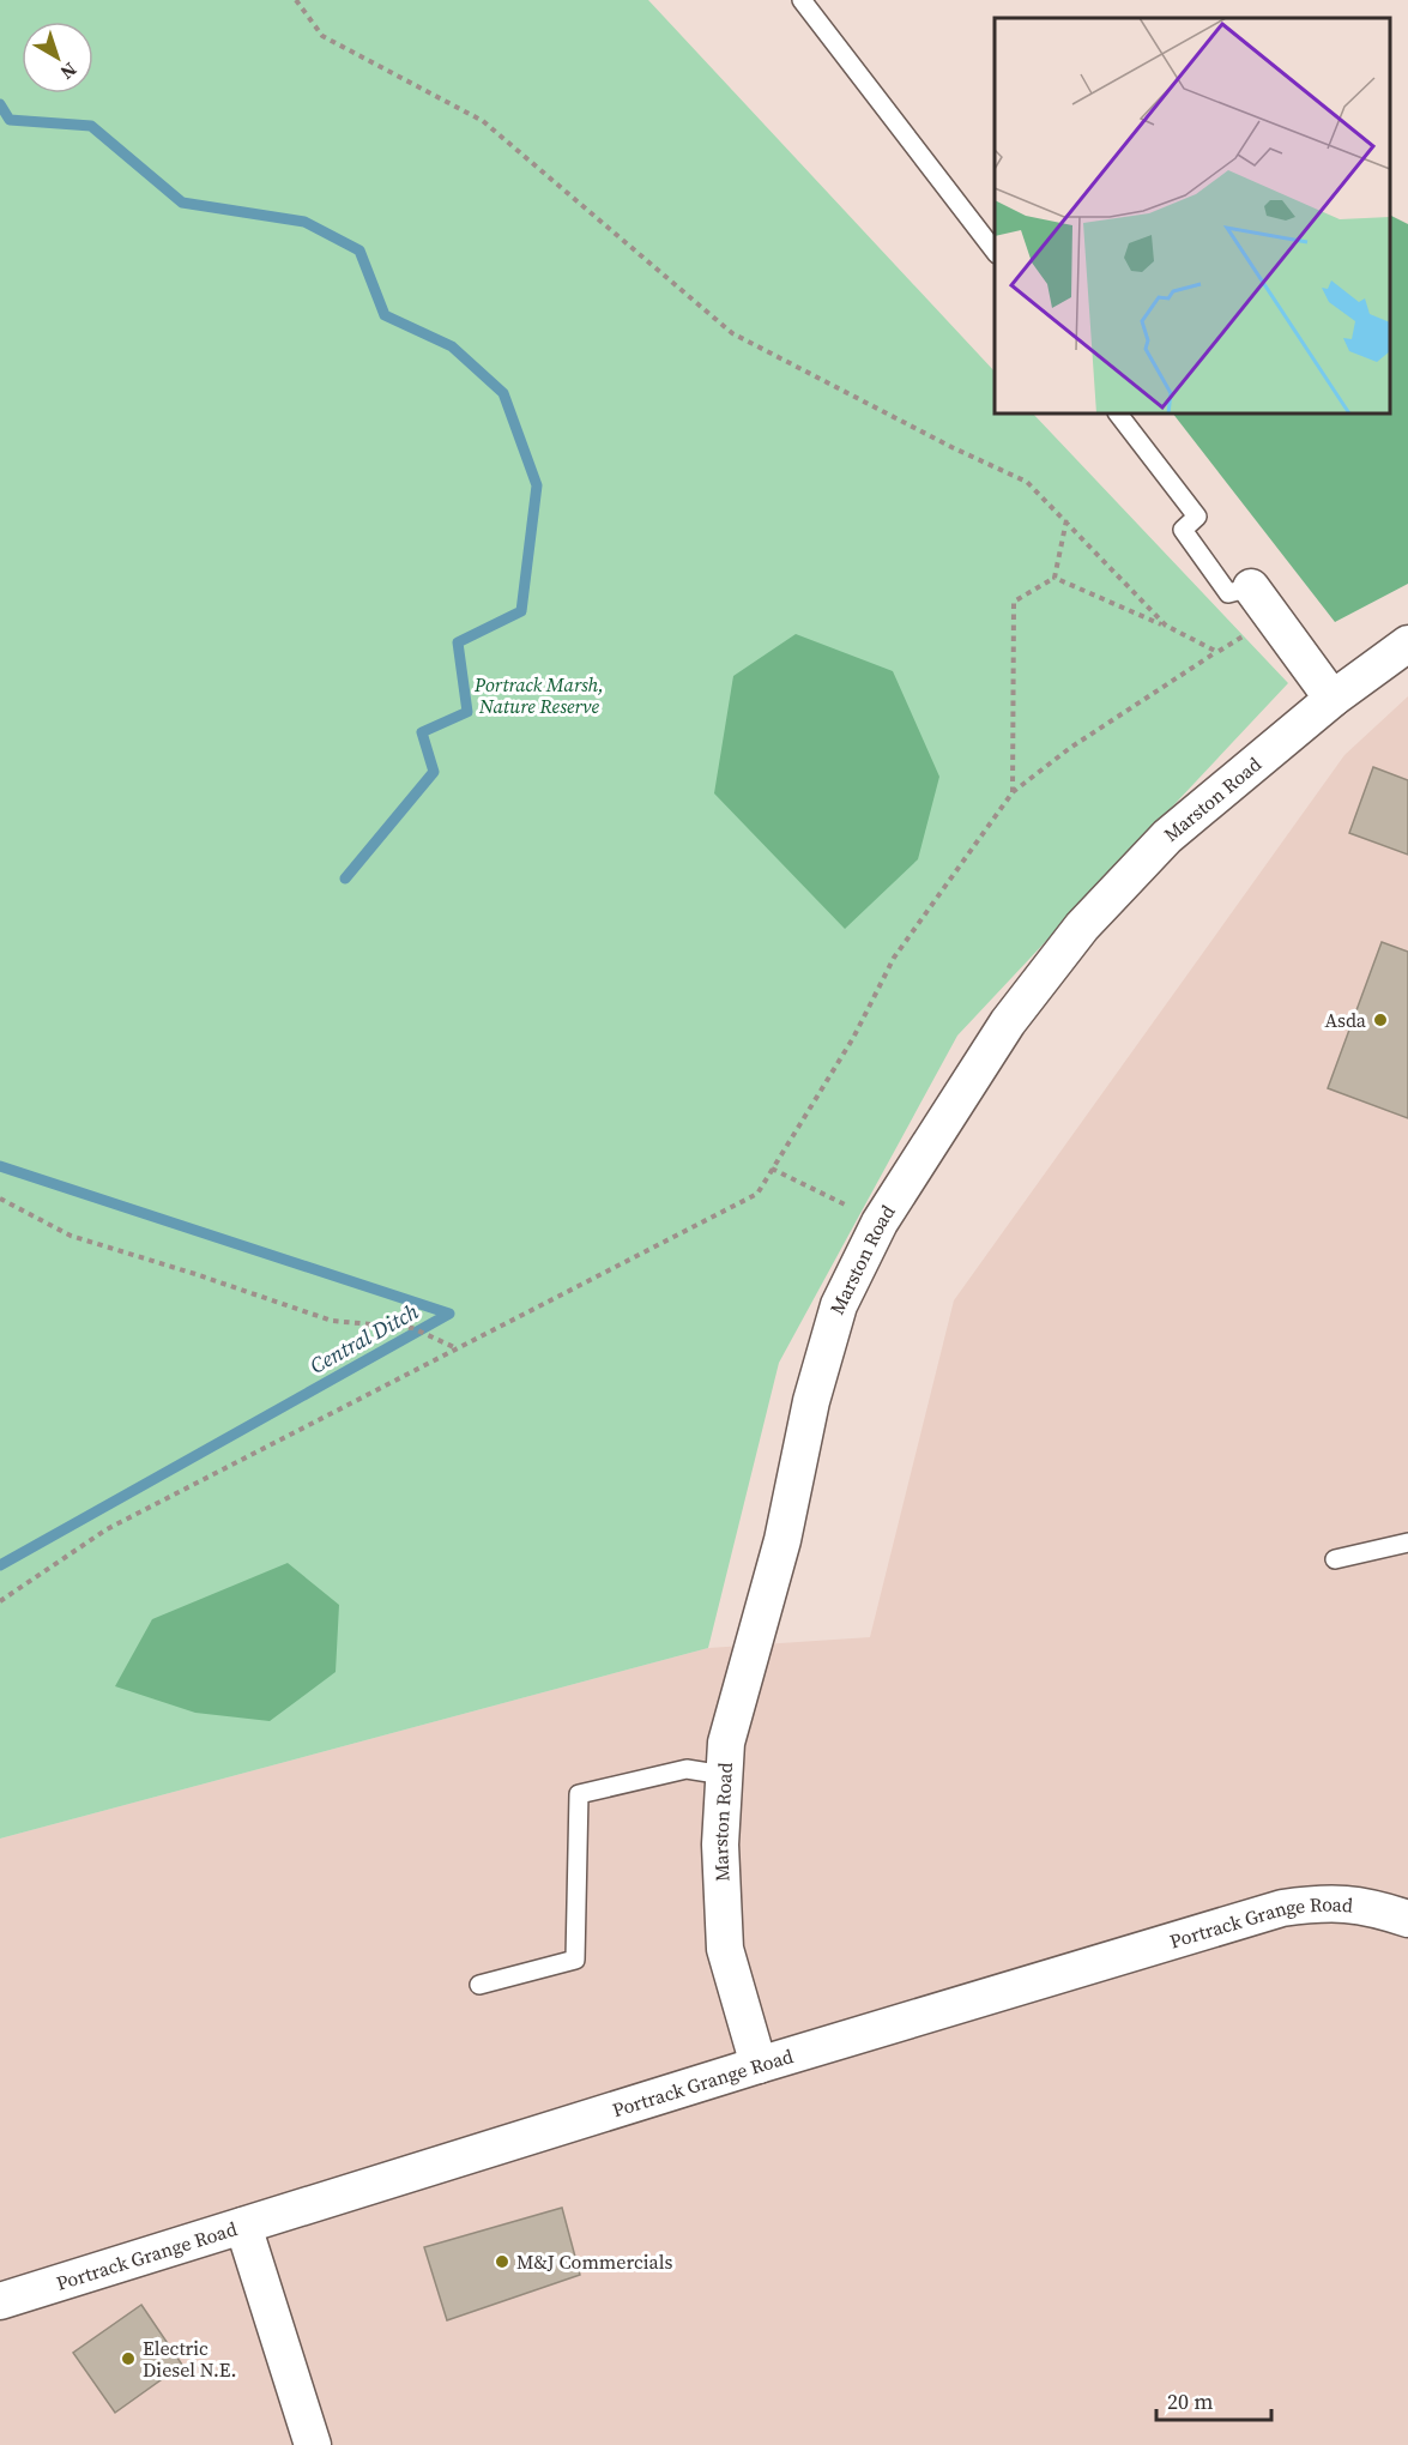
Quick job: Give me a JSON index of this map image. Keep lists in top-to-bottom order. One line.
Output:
{"streets":{"street":["Marston Road","Portrack Grange Road"]},"crossings":[["Marston Road","Portrack Grange Road"]],"water":["Central Ditch"],"parks":["Portrack Marsh, Nature Reserve"],"places":["Asda","M&J Commercials","Electric Diesel N.E."],"scale_bar":"20 m","north":"bottom right"}
